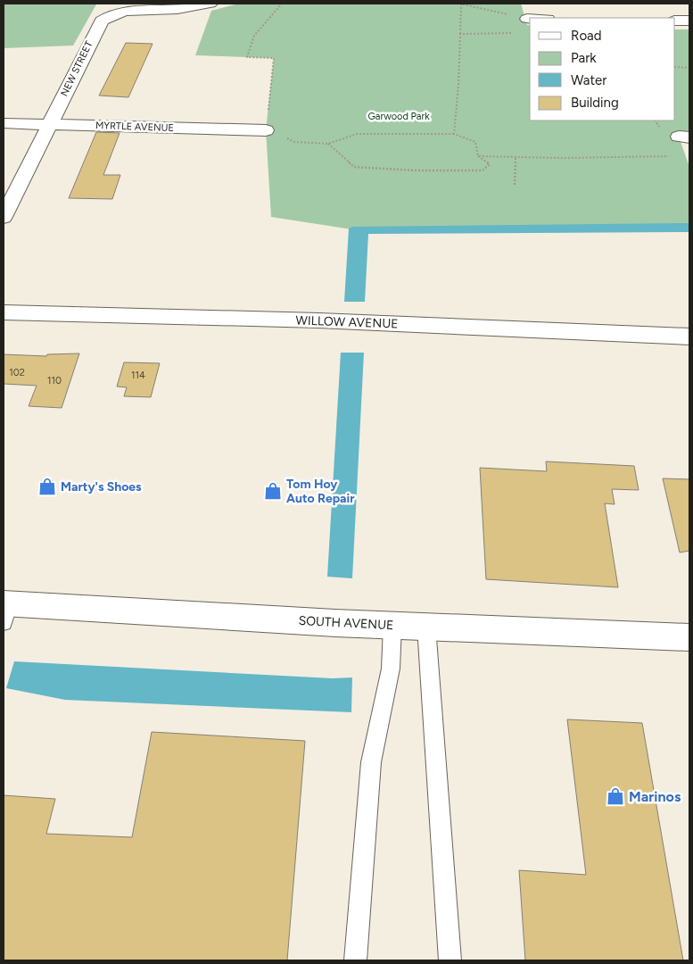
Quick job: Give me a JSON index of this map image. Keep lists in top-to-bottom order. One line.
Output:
{"streets":{"street":["NEW STREET","MYRTLE AVENUE","WILLOW AVENUE","SOUTH AVENUE"]},"crossings":[["NEW STREET","MYRTLE AVENUE"]],"parks":["Garwood Park"],"places":{"shop":["Marty's Shoes","Tom Hoy Auto Repair","Marinos"]},"house_numbers":["102","114","110"],"legend":["Road","Park","Water","Building"]}
